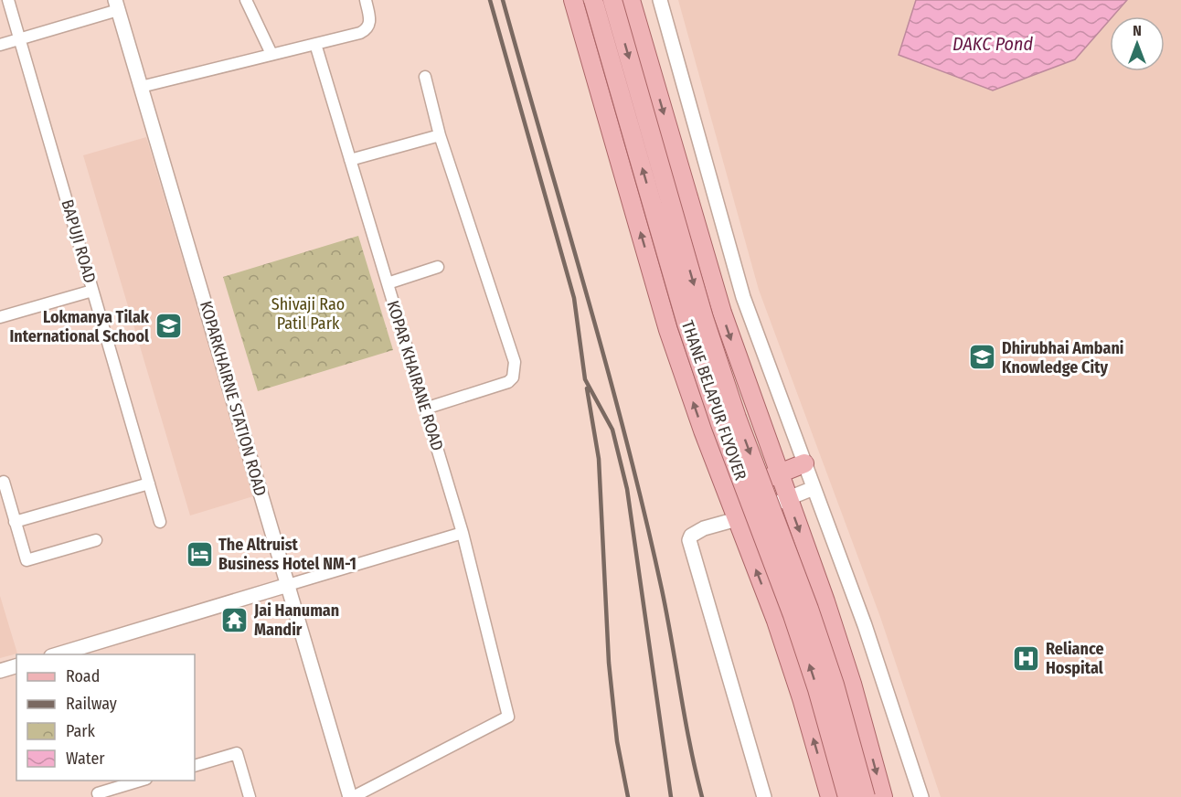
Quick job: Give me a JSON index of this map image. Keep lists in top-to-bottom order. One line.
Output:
{"streets":{"main road":["THANE BELAPUR FLYOVER"],"street":["BAPUJI ROAD","KOPAR KHAIRANE ROAD","KOPARKHAIRNE STATION ROAD"]},"crossings":[["KOPAR KHAIRANE ROAD","KOPARKHAIRNE STATION ROAD"]],"water":["DAKC Pond"],"parks":["Shivaji Rao Patil Park"],"places":{"school or university":["Lokmanya Tilak International School","Dhirubhai Ambani Knowledge City"],"hotel":["The Altruist Business Hotel NM-1"],"temple":["Jai Hanuman Mandir"],"hospital":["Reliance Hospital"]},"legend":["Road","Railway","Park","Water"],"north":"top"}
